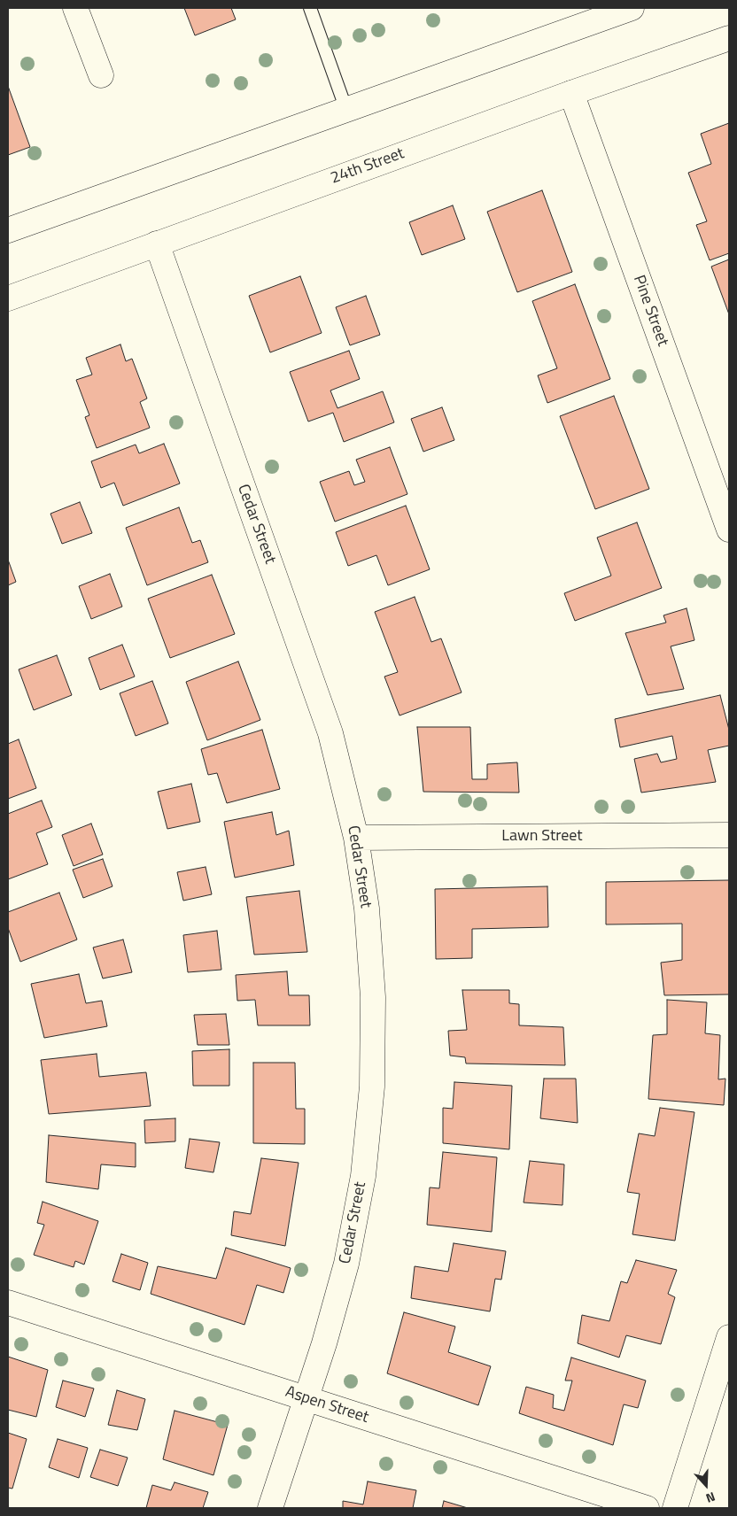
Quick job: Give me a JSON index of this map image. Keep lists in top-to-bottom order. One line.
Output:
{"streets":{"street":["24th Street","Pine Street","Cedar Street","Lawn Street","Aspen Street"]},"crossings":[["24th Street","Pine Street"],["24th Street","Cedar Street"],["Cedar Street","Lawn Street"],["Cedar Street","Aspen Street"]],"north":"bottom"}
